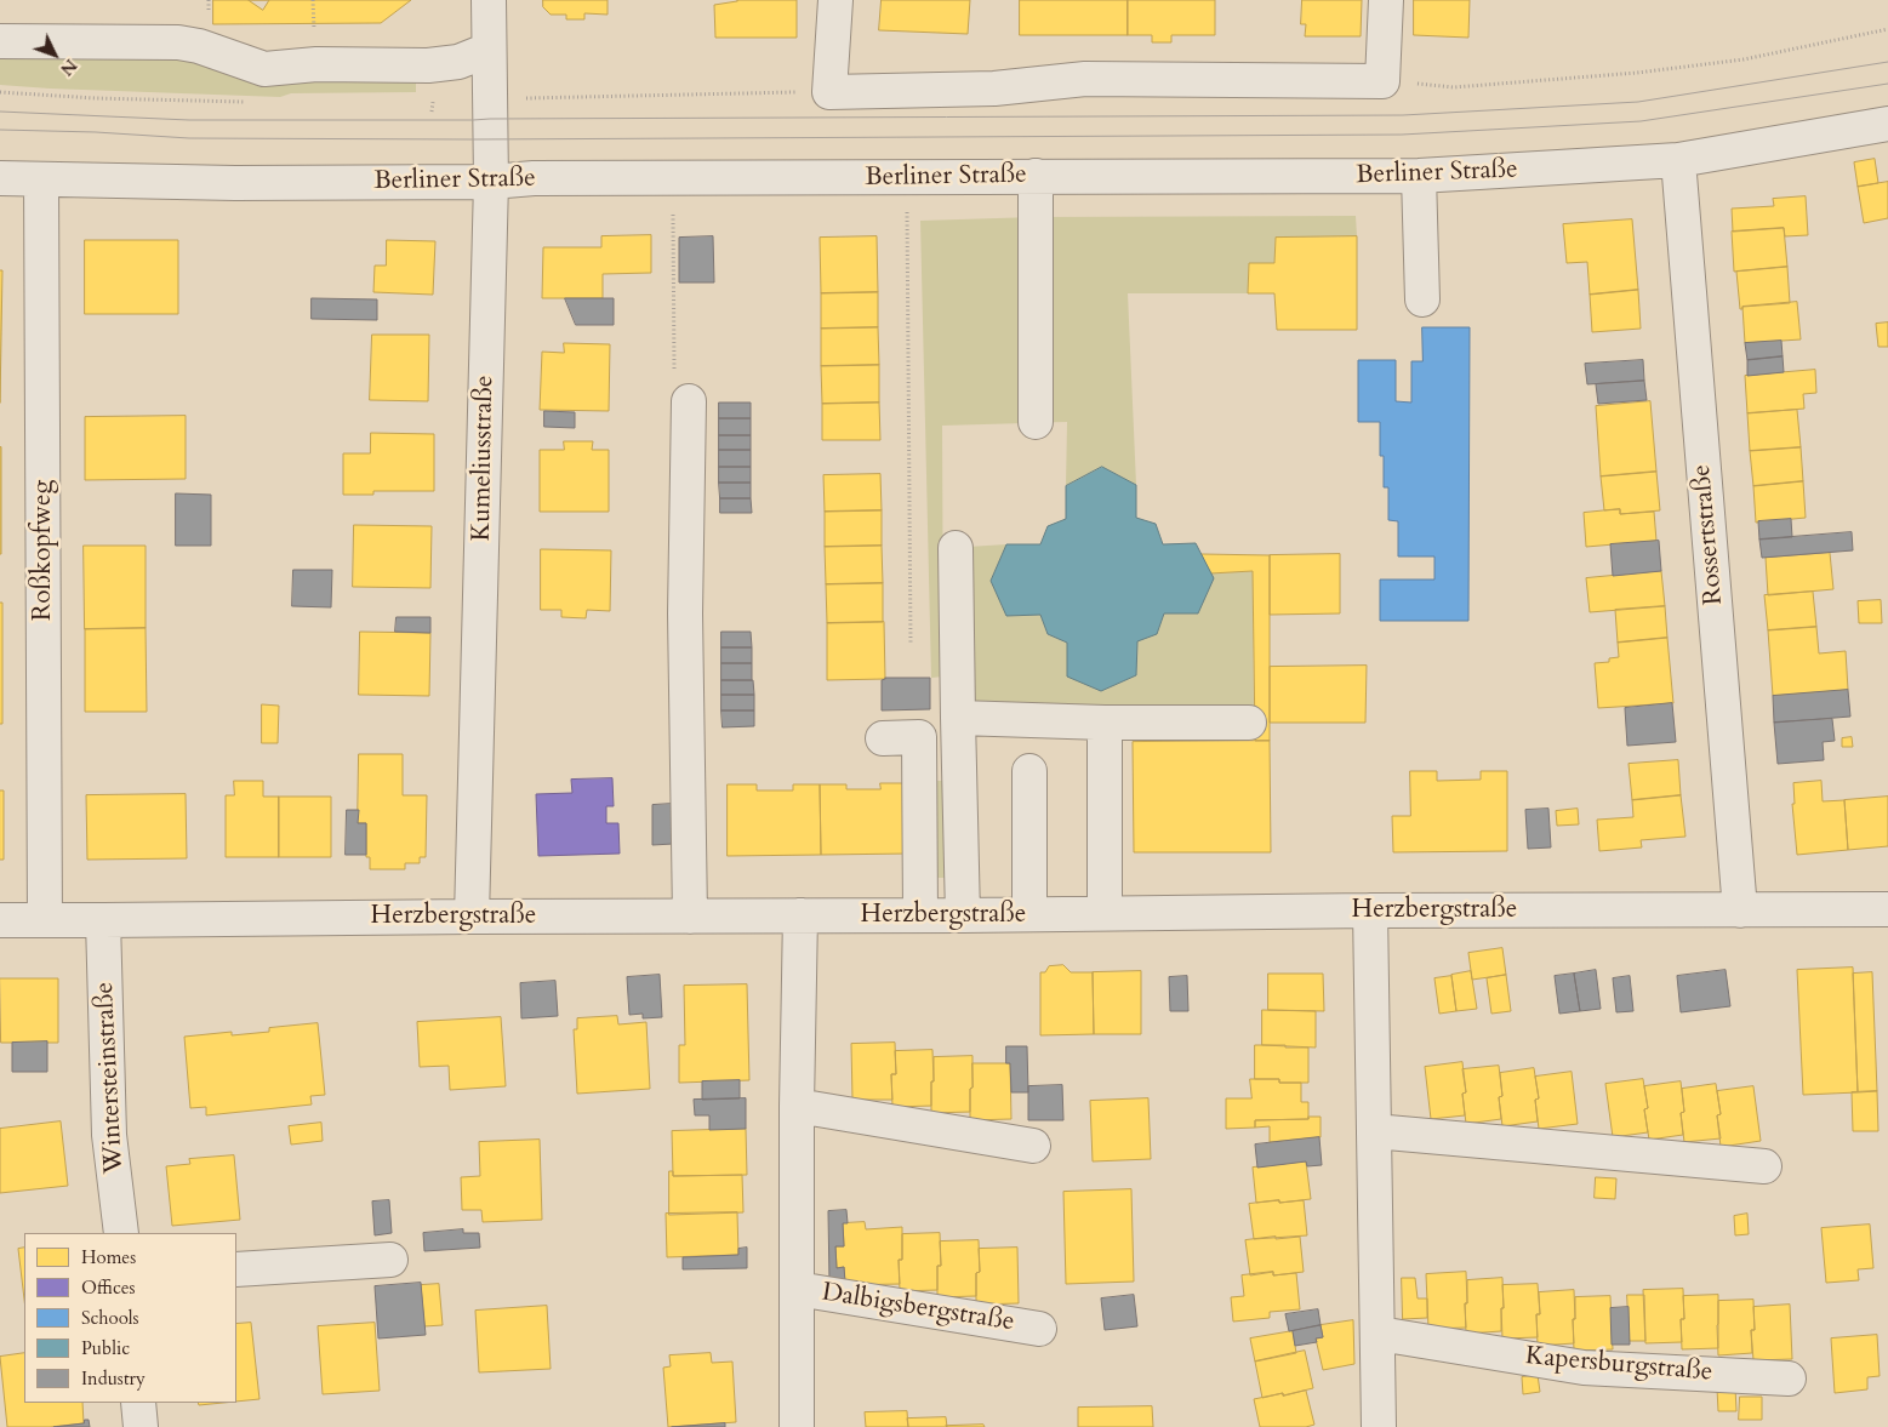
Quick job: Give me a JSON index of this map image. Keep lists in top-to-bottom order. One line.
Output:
{"streets":{"street":["Berliner Straße","Kumeliusstraße","Rossertstraße","Roßkopfweg","Herzbergstraße","Wintersteinstraße","Dalbigsbergstraße","Kapersburgstraße"]},"crossings":[["Berliner Straße","Kumeliusstraße"],["Berliner Straße","Rossertstraße"],["Berliner Straße","Roßkopfweg"],["Kumeliusstraße","Herzbergstraße"],["Rossertstraße","Herzbergstraße"],["Roßkopfweg","Herzbergstraße"],["Herzbergstraße","Wintersteinstraße"],["Herzbergstraße","Dalbigsbergstraße"]],"legend":["Homes","Offices","Schools","Public","Industry"],"north":"bottom right"}
